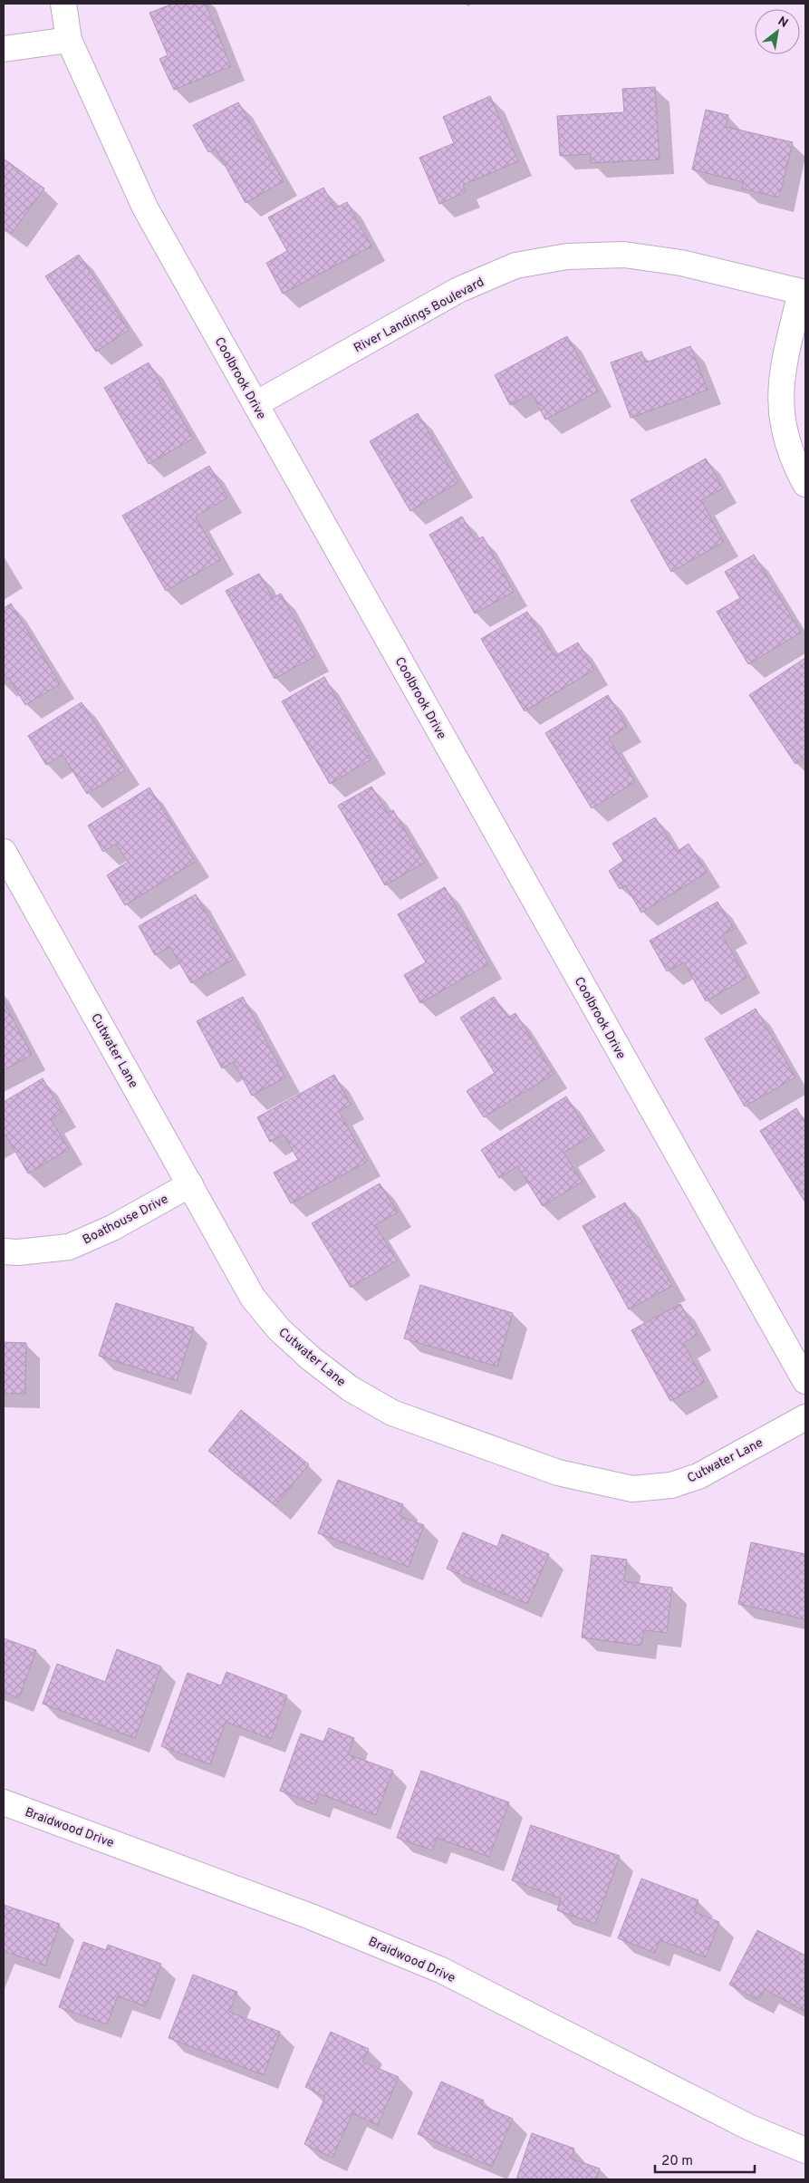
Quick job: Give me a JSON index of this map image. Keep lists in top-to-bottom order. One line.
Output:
{"streets":{"street":["River Landings Boulevard","Coolbrook Drive","Cutwater Lane","Boathouse Drive","Braidwood Drive"]},"crossings":[["River Landings Boulevard","Coolbrook Drive"],["Cutwater Lane","Boathouse Drive"]],"scale_bar":"20 m","north":"top right"}
